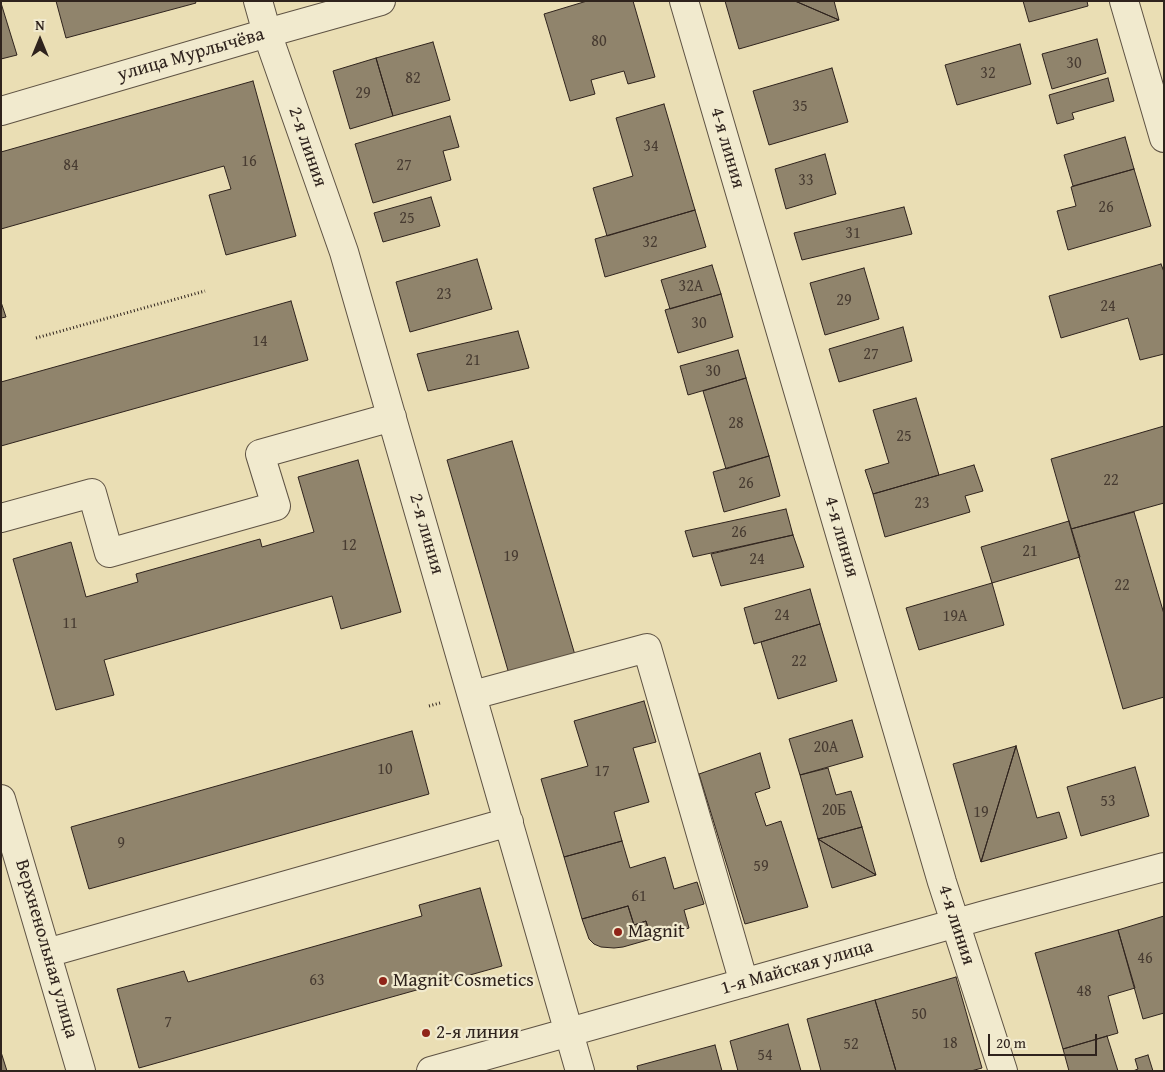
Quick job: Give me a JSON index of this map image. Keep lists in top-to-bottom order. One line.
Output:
{"streets":{"street":["улица Мурлычёва","2-я линия","4-я линия","Верхненольная улица","1-я Майская улица"]},"crossings":[["улица Мурлычёва","2-я линия"],["2-я линия","1-я Майская улица"],["4-я линия","1-я Майская улица"]],"places":["Magnit","Magnit Cosmetics","2-я линия"],"house_numbers":["80","30","32","82","29","35","34","16","84","27","33","26","25","31","32","32А","23","29","24","30","14","27","21","30","28","25","22","26","23","26","12","21","19","24","22","24","19А","11","22","20А","10","17","53","20Б","19","9","59","61","46","63","48","50","7","18","52","54"],"scale_bar":"20 m","north":"top"}
